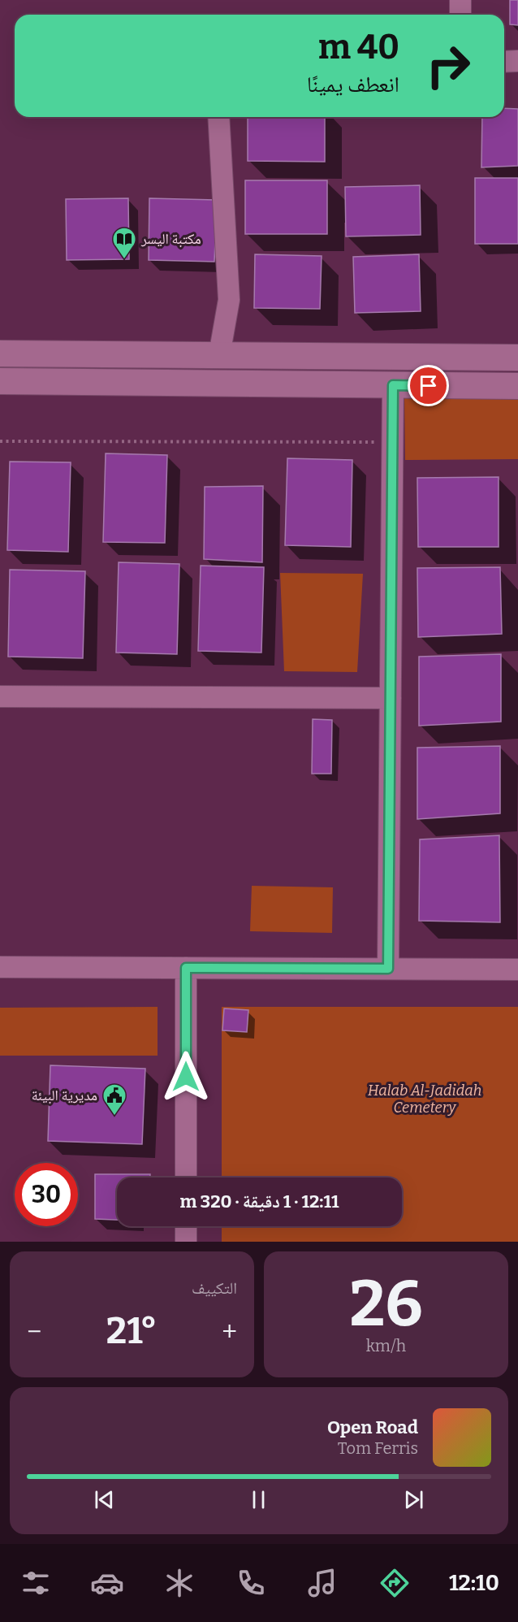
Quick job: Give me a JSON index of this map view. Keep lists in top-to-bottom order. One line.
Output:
{"parks":["Halab Al-Jadidah Cemetery"],"places":{"library":["مكتبة اليسر"],"public building":["مديرية البيئة"]},"page":{"turn":["40 m","انعطف يمينًا"],"limit":"30","trip":"12:11 · 1 دقيقة · 320 m","tile":[["26","km/h"],"التكييف"],"heat":["−","21°","+"],"song":["Open Road","Tom Ferris"],"tabs":"12:10"}}
